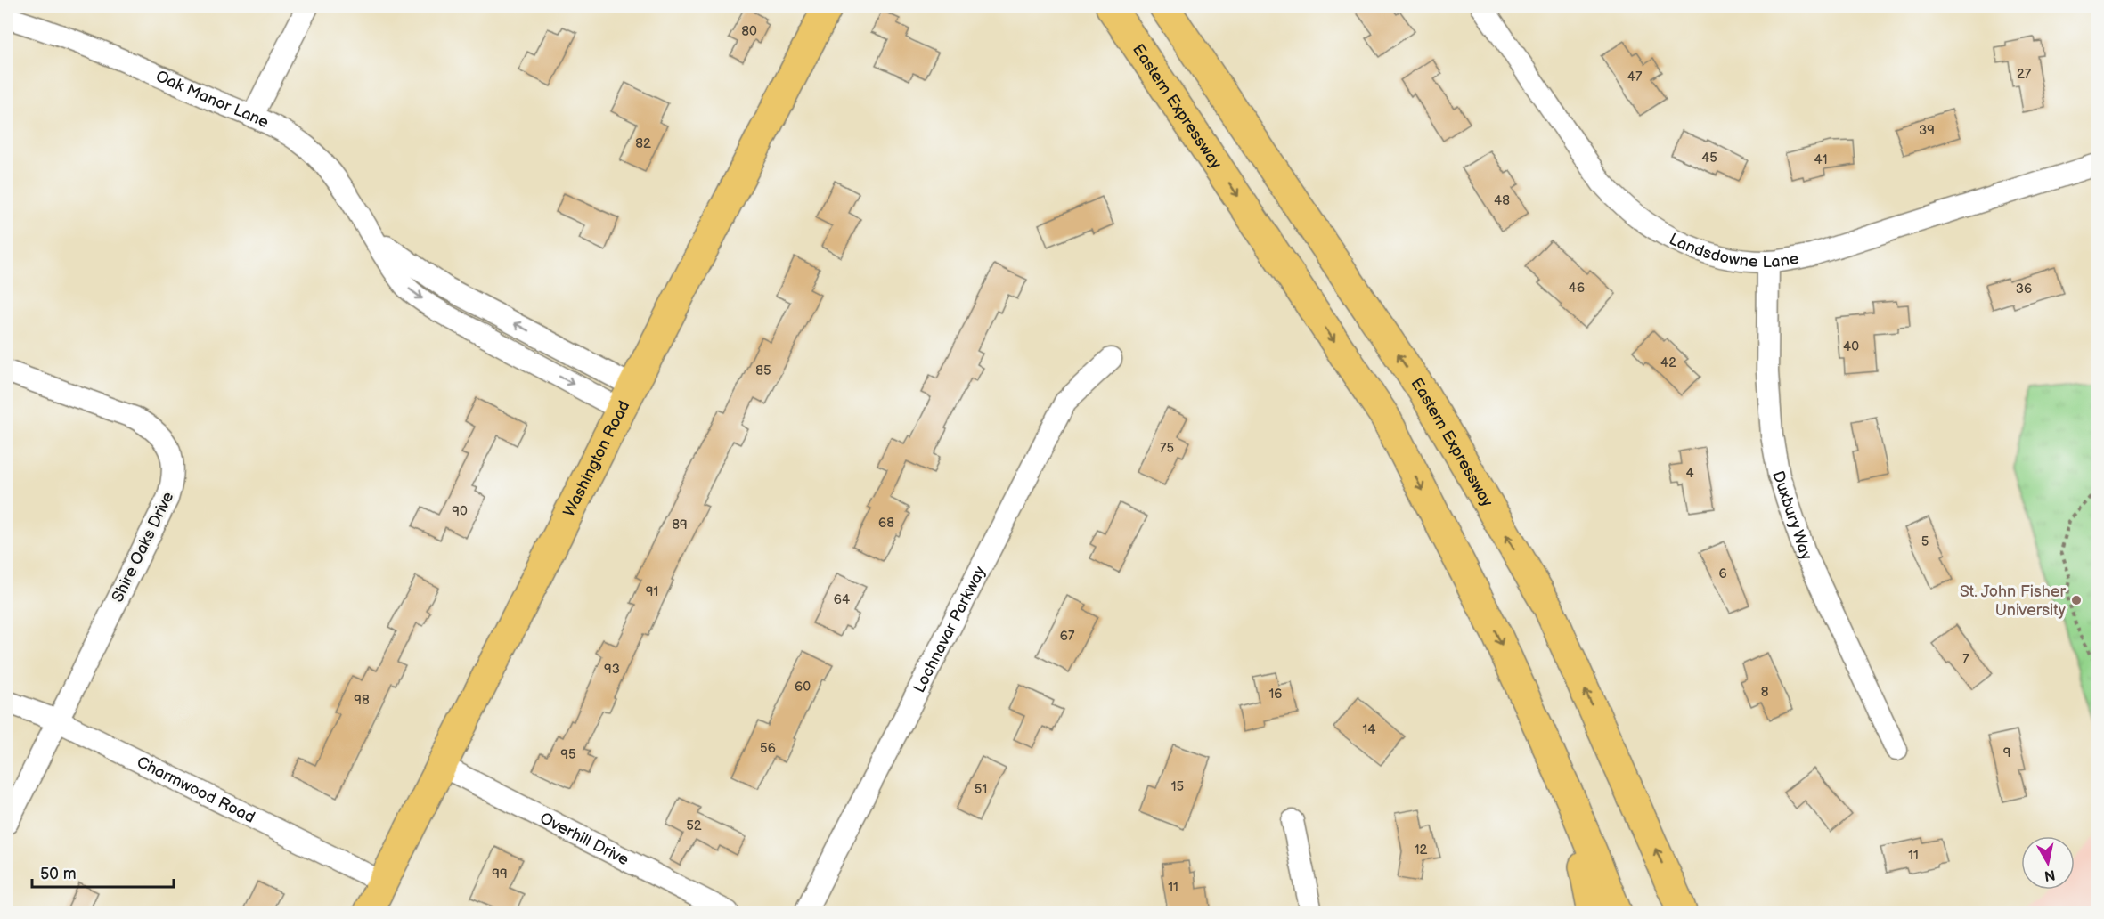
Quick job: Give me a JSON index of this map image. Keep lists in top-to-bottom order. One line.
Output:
{"streets":{"main road":["Eastern Expressway","Washington Road"],"street":["Oak Manor Lane","Landsdowne Lane","Duxbury Way","Shire Oaks Drive","Lochnavar Parkway","Charmwood Road","Overhill Drive"]},"crossings":[["Oak Manor Lane","Washington Road"],["Landsdowne Lane","Duxbury Way"],["Washington Road","Charmwood Road"],["Washington Road","Overhill Drive"],["Shire Oaks Drive","Charmwood Road"]],"places":["St. John Fisher University"],"house_numbers":["80","27","47","39","82","45","41","48","46","36","40","42","85","75","4","90","68","89","5","6","91","64","67","7","93","60","8","16","98","14","56","9","95","15","51","52","12","11","99","11"],"scale_bar":"50 m","north":"bottom"}
